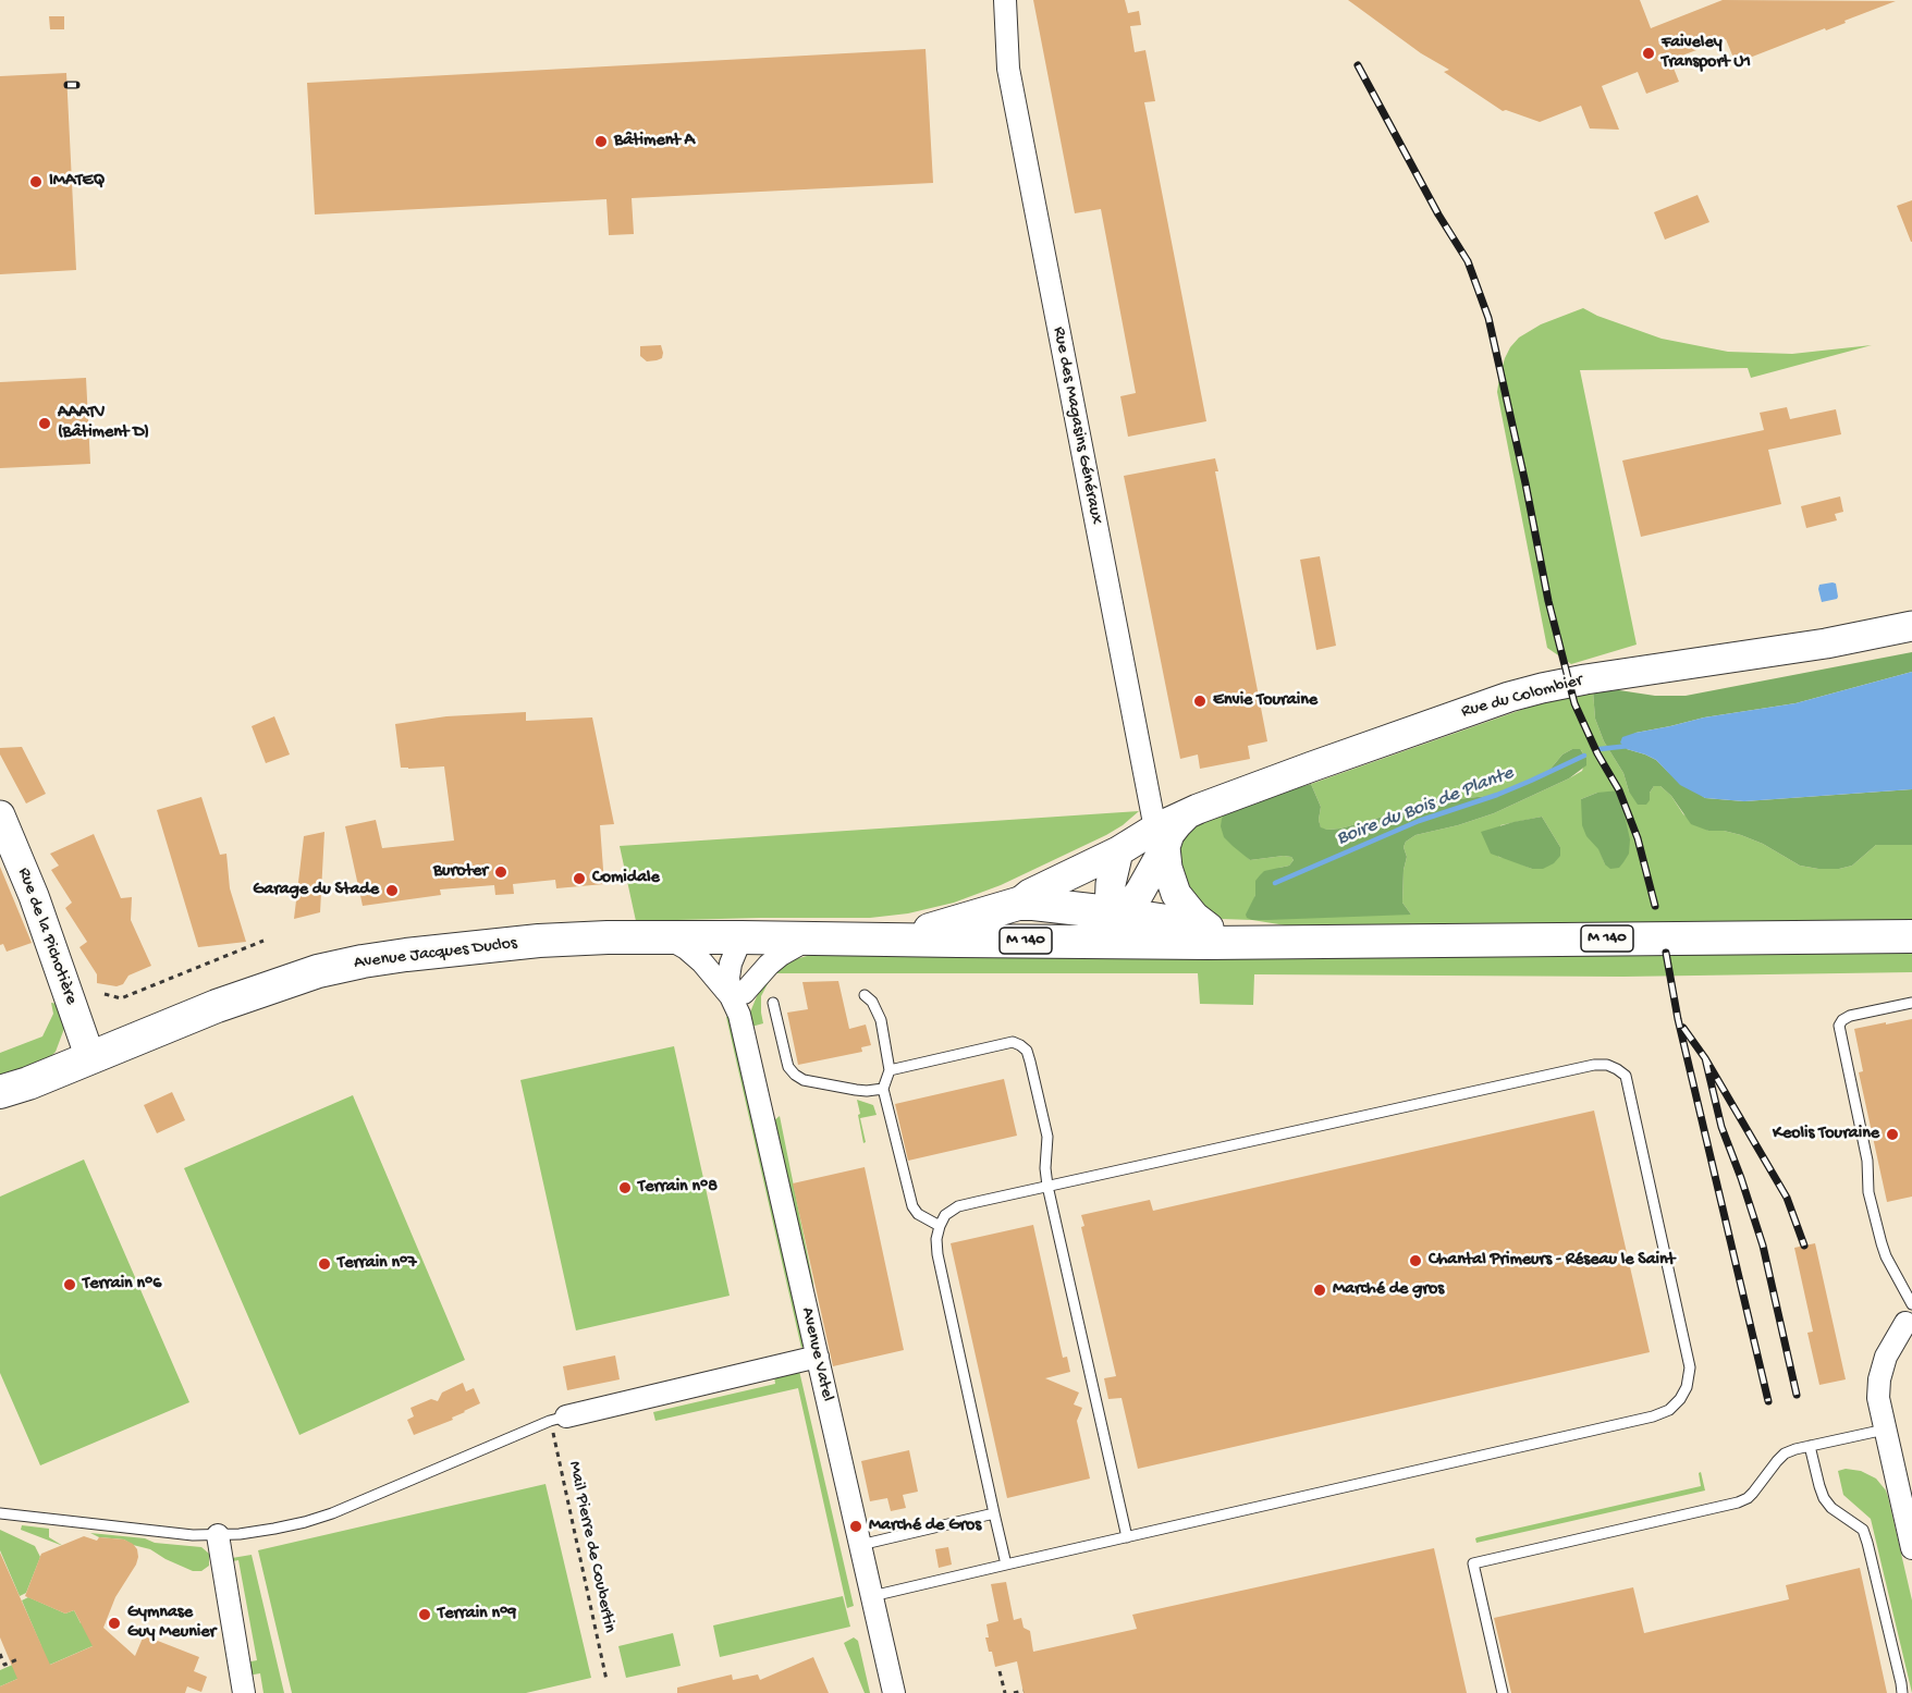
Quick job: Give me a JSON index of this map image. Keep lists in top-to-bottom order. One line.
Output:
{"streets":{"main road":["Rue du Colombier","Rue de la Pichotière","M 140","Avenue Jacques Duclos"],"street":["Rue des Magasins Généraux","Avenue Vatel"],"path":["Mail Pierre de Coubertin"]},"crossings":[["Rue des Magasins Généraux","Rue du Colombier"],["Rue du Colombier","M 140"],["Rue de la Pichotière","Avenue Jacques Duclos"],["M 140","Avenue Jacques Duclos"],["Avenue Jacques Duclos","Avenue Vatel"]],"water":["Boire du Bois de Plante"],"places":["Faiveley Transport U1","Bâtiment A","IMATEQ","AAATV (Bâtiment D)","Envie Touraine","Buroter","Comidale","Garage du Stade","Keolis Touraine","Terrain n°8","Chantal Primeurs - Réseau le Saint","Terrain n°7","Terrain n°6","Marché de gros","Marché de Gros","Terrain n°9","Gymnase Guy Meunier"]}
